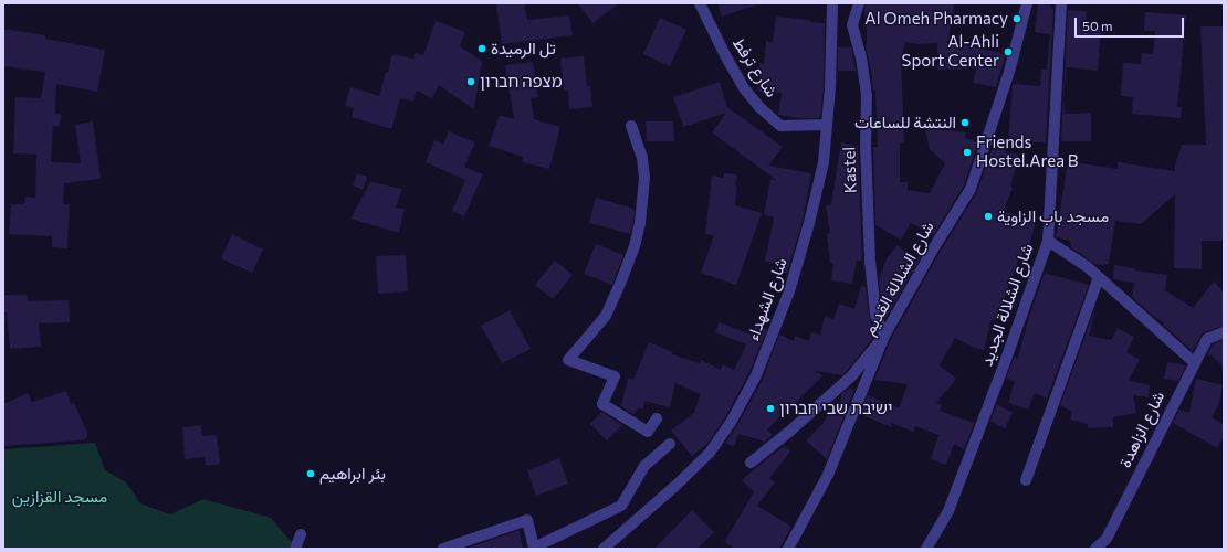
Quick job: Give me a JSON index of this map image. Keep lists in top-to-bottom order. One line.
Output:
{"streets":{"street":["شارع ترفط","Kastel","شارع الشلالة القديم","شارع الشهداء","شارع الشلالة الجديد","شارع الزاهدة"]},"crossings":[["شارع ترفط","شارع الشهداء"],["Kastel","شارع الشلالة القديم"]],"parks":["مسجد القزازين"],"places":["Al Omeh Pharmacy","تل الرميدة","Al-Ahli Sport Center","מצפה חברון","النتشة للساعات","Friends Hostel.Area B","مسجد باب الزاوية","ישיבת שבי חברון","بئر ابراهيم"],"scale_bar":"50 m"}
